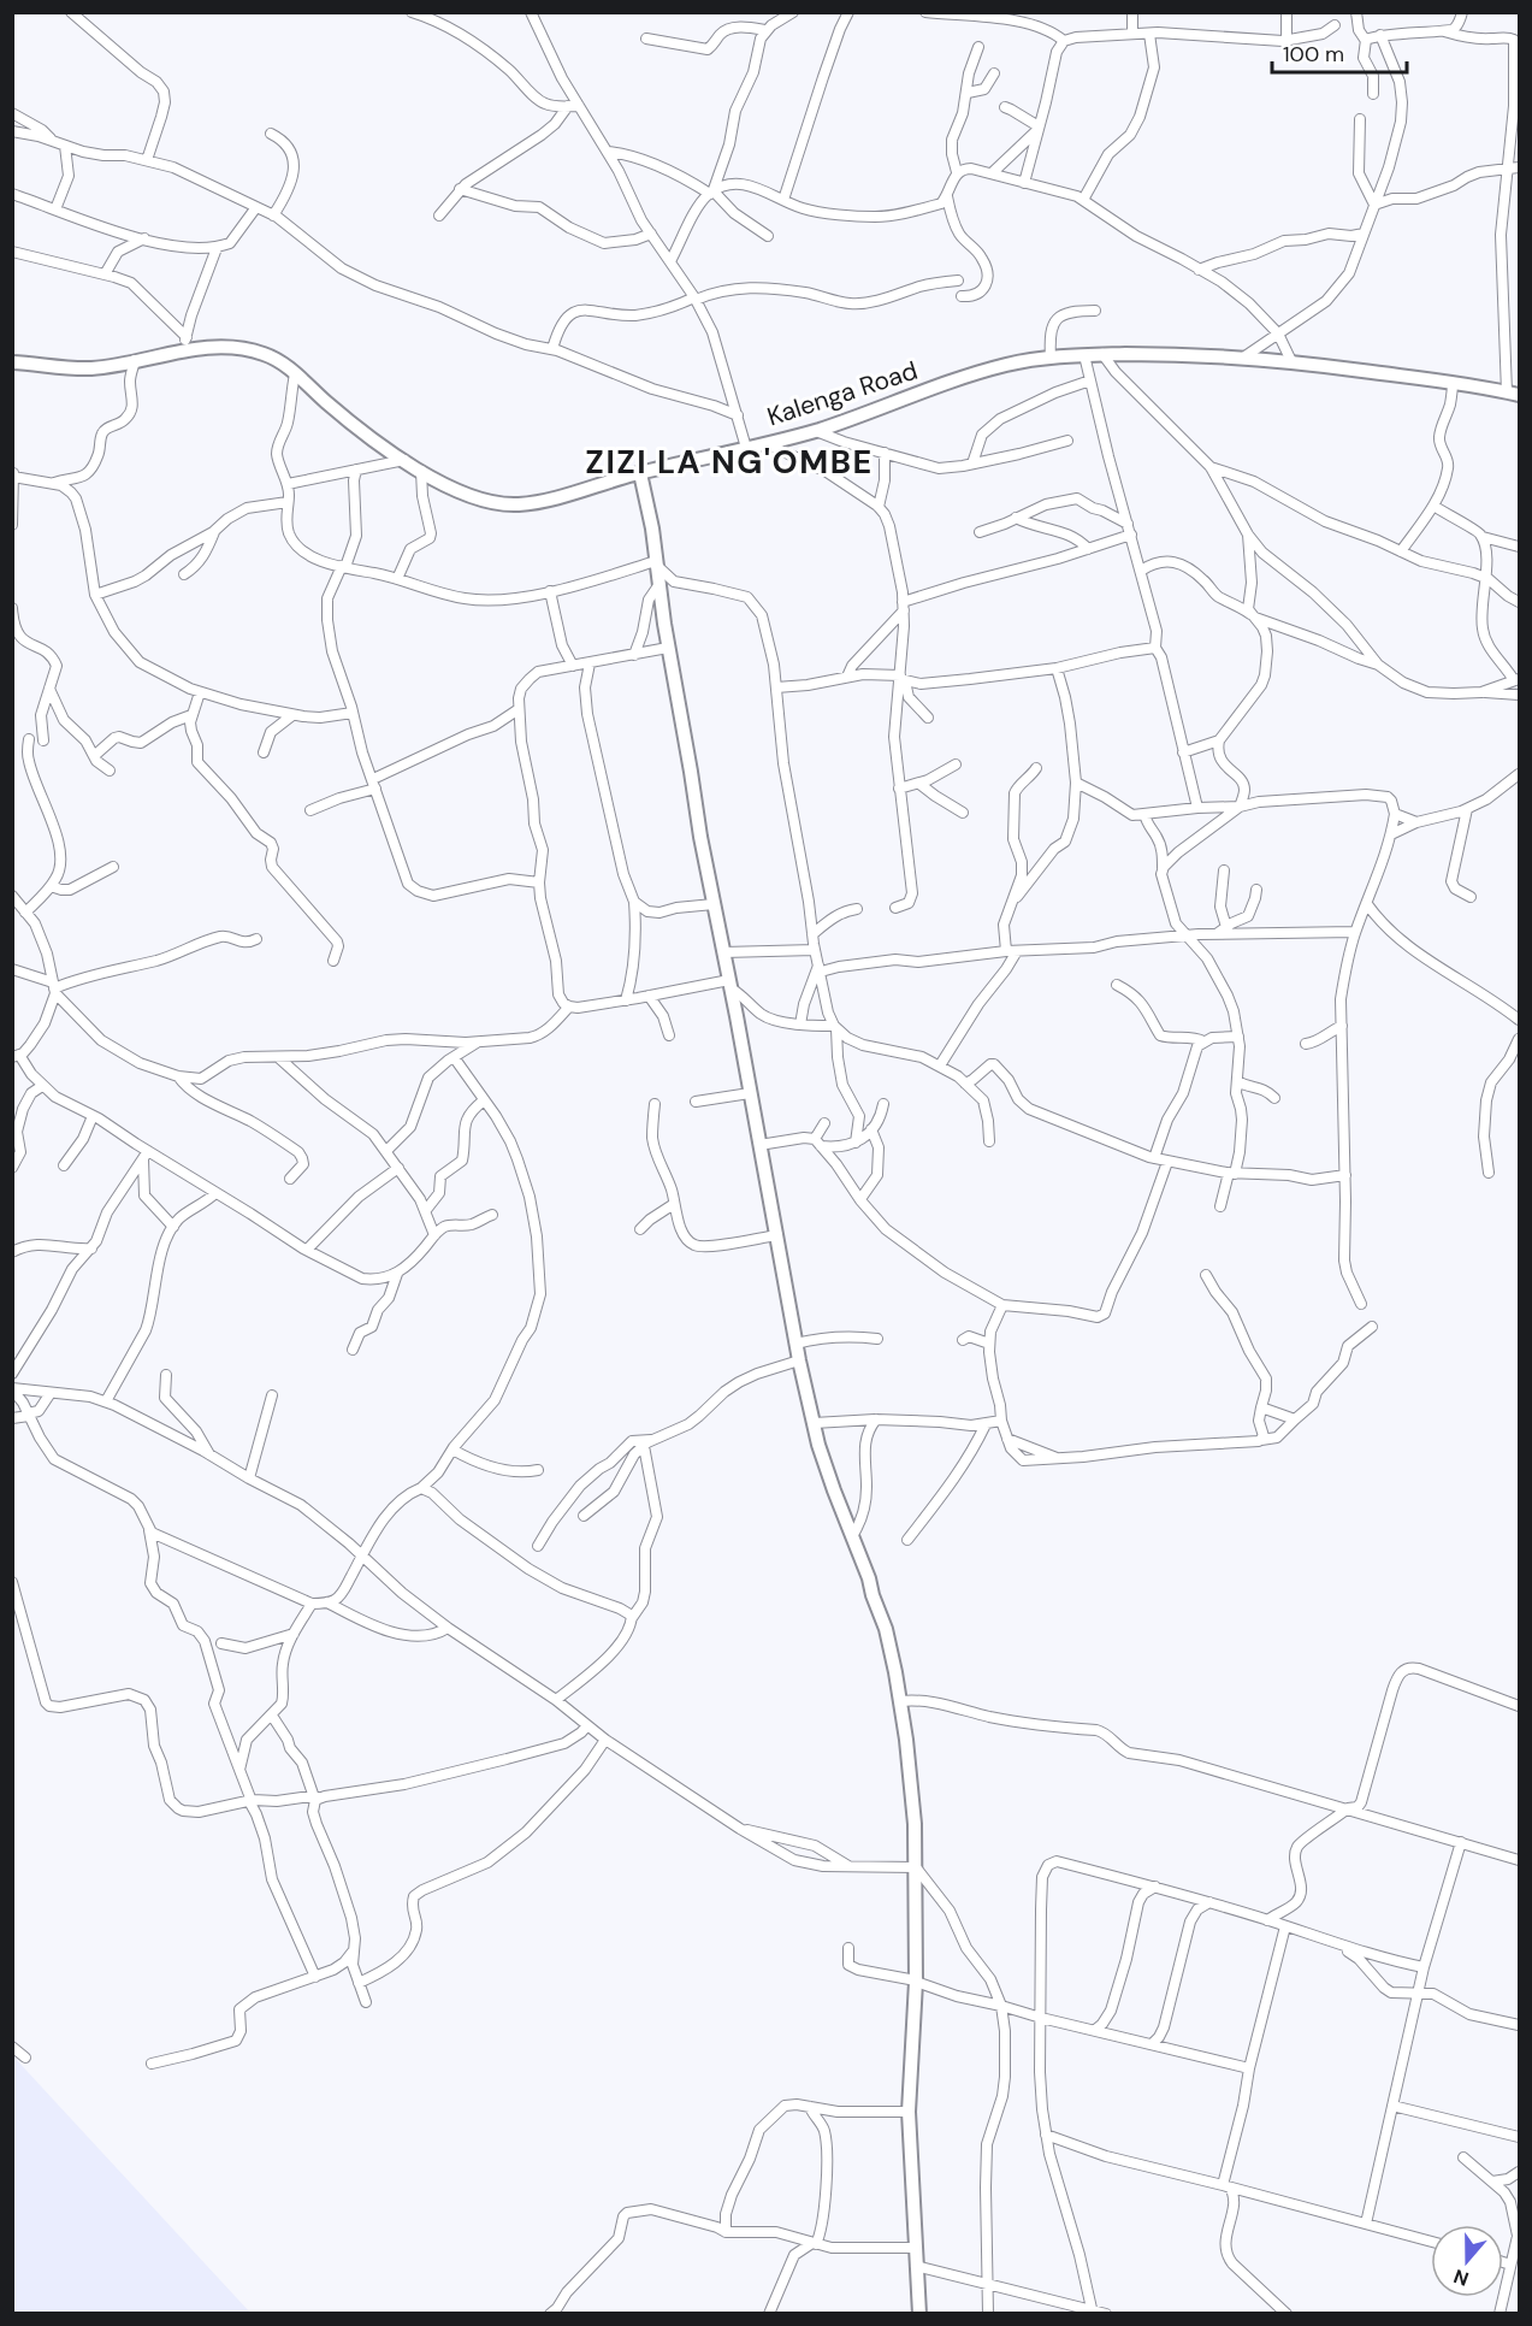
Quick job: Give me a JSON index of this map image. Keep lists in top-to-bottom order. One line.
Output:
{"streets":{"street":["Kalenga Road"]},"districts":["ZIZI LA NG'OMBE"],"scale_bar":"100 m","north":"bottom"}
